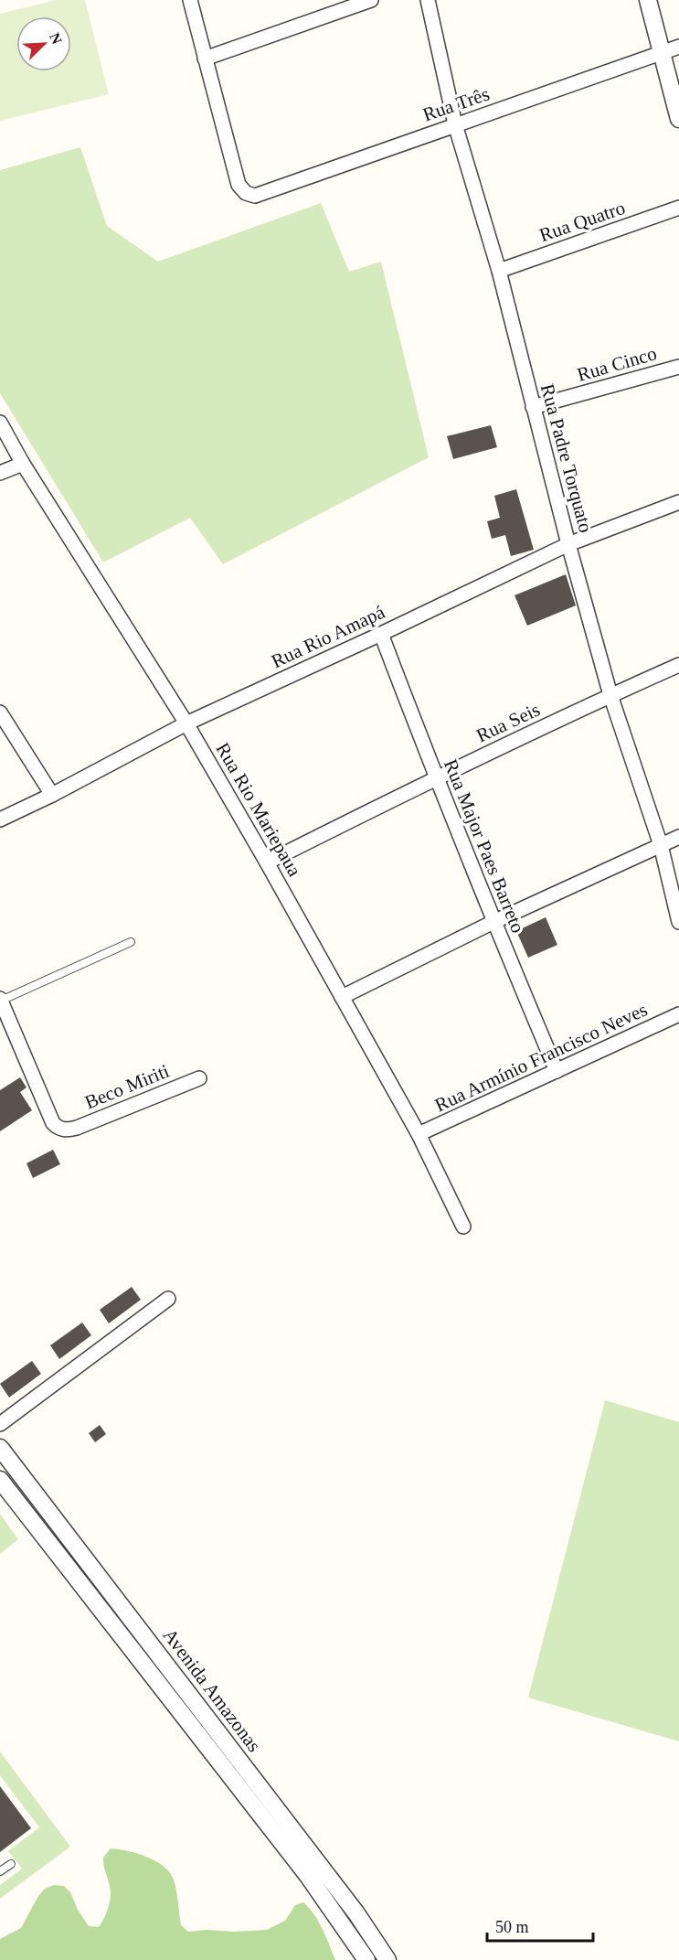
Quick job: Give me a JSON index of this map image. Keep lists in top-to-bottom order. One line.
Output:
{"streets":{"street":["Rua Três","Rua Quatro","Rua Cinco","Rua Padre Torquato","Rua Rio Amapá","Rua Seis","Rua Rio Mariepaua","Rua Major Paes Barreto","Rua Armínio Francisco Neves","Beco Miriti","Avenida Amazonas"]},"crossings":[["Rua Três","Rua Padre Torquato"],["Rua Quatro","Rua Padre Torquato"],["Rua Cinco","Rua Padre Torquato"],["Rua Padre Torquato","Rua Rio Amapá"],["Rua Padre Torquato","Rua Seis"],["Rua Rio Amapá","Rua Rio Mariepaua"],["Rua Rio Amapá","Rua Major Paes Barreto"],["Rua Seis","Rua Rio Mariepaua"],["Rua Seis","Rua Major Paes Barreto"],["Rua Rio Mariepaua","Rua Armínio Francisco Neves"],["Rua Major Paes Barreto","Rua Armínio Francisco Neves"]],"scale_bar":"50 m","north":"top right"}
